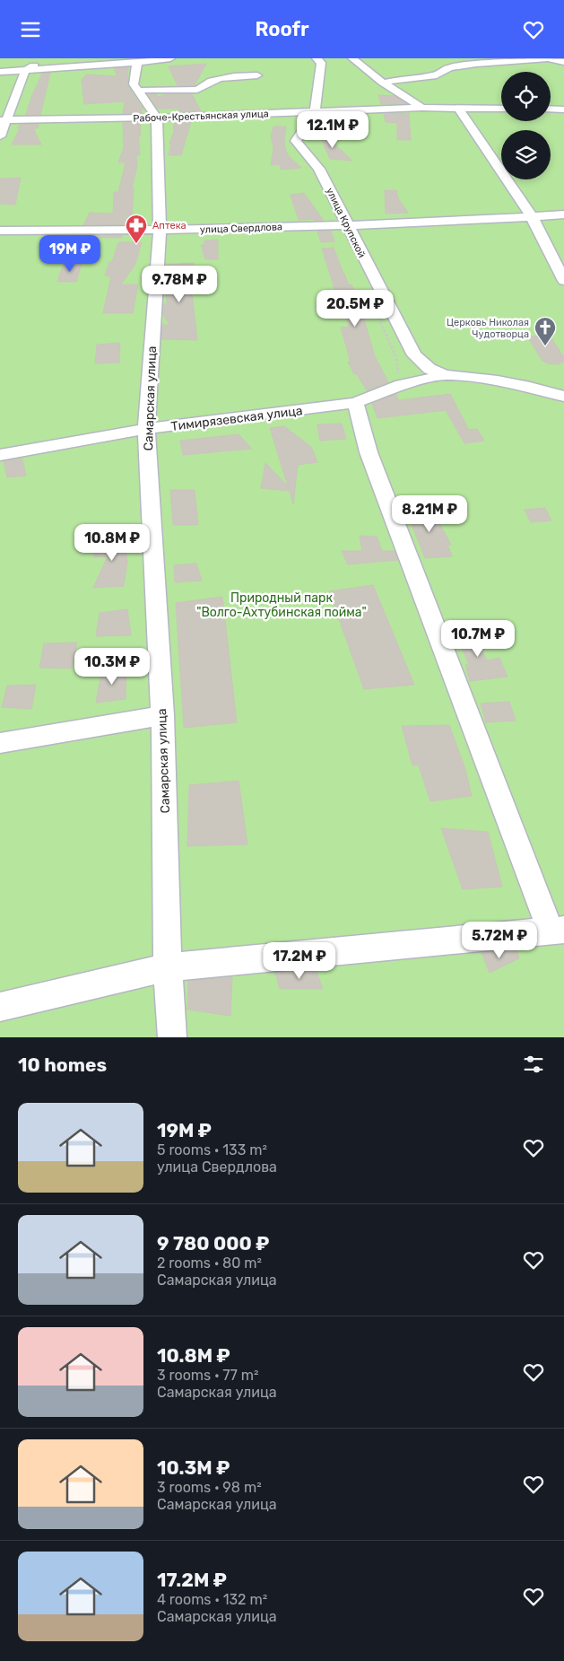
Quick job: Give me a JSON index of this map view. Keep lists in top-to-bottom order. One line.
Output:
{"streets":{"street":["Рабоче-Крестьянская улица","улица Крупской","улица Свердлова","Самарская улица","Тимирязевская улица"]},"crossings":[["Рабоче-Крестьянская улица","улица Крупской"],["Рабоче-Крестьянская улица","Самарская улица"],["улица Крупской","улица Свердлова"],["улица Крупской","Тимирязевская улица"],["улица Свердлова","Самарская улица"],["Самарская улица","Тимирязевская улица"]],"parks":["Природный парк \"Волго-Ахтубинская пойма\""],"places":{"pharmacy":["Аптека"],"church":["Церковь Николая Чудотворца"]},"page":{"header":"Roofr","price":["12.1M ₽","19M ₽","9.78M ₽","20.5M ₽","8.21M ₽","10.8M ₽","10.7M ₽","10.3M ₽","5.72M ₽","17.2M ₽"],"heading":"10 homes","list":[{"name":"19M ₽","note":"5 rooms · 133 m² · улица Свердлова"},{"name":"9 780 000 ₽","note":"2 rooms · 80 m² · Самарская улица"},{"name":"10.8M ₽","note":"3 rooms · 77 m² · Самарская улица"},{"name":"10.3M ₽","note":"3 rooms · 98 m² · Самарская улица"},{"name":"17.2M ₽","note":"4 rooms · 132 m² · Самарская улица"}]}}
